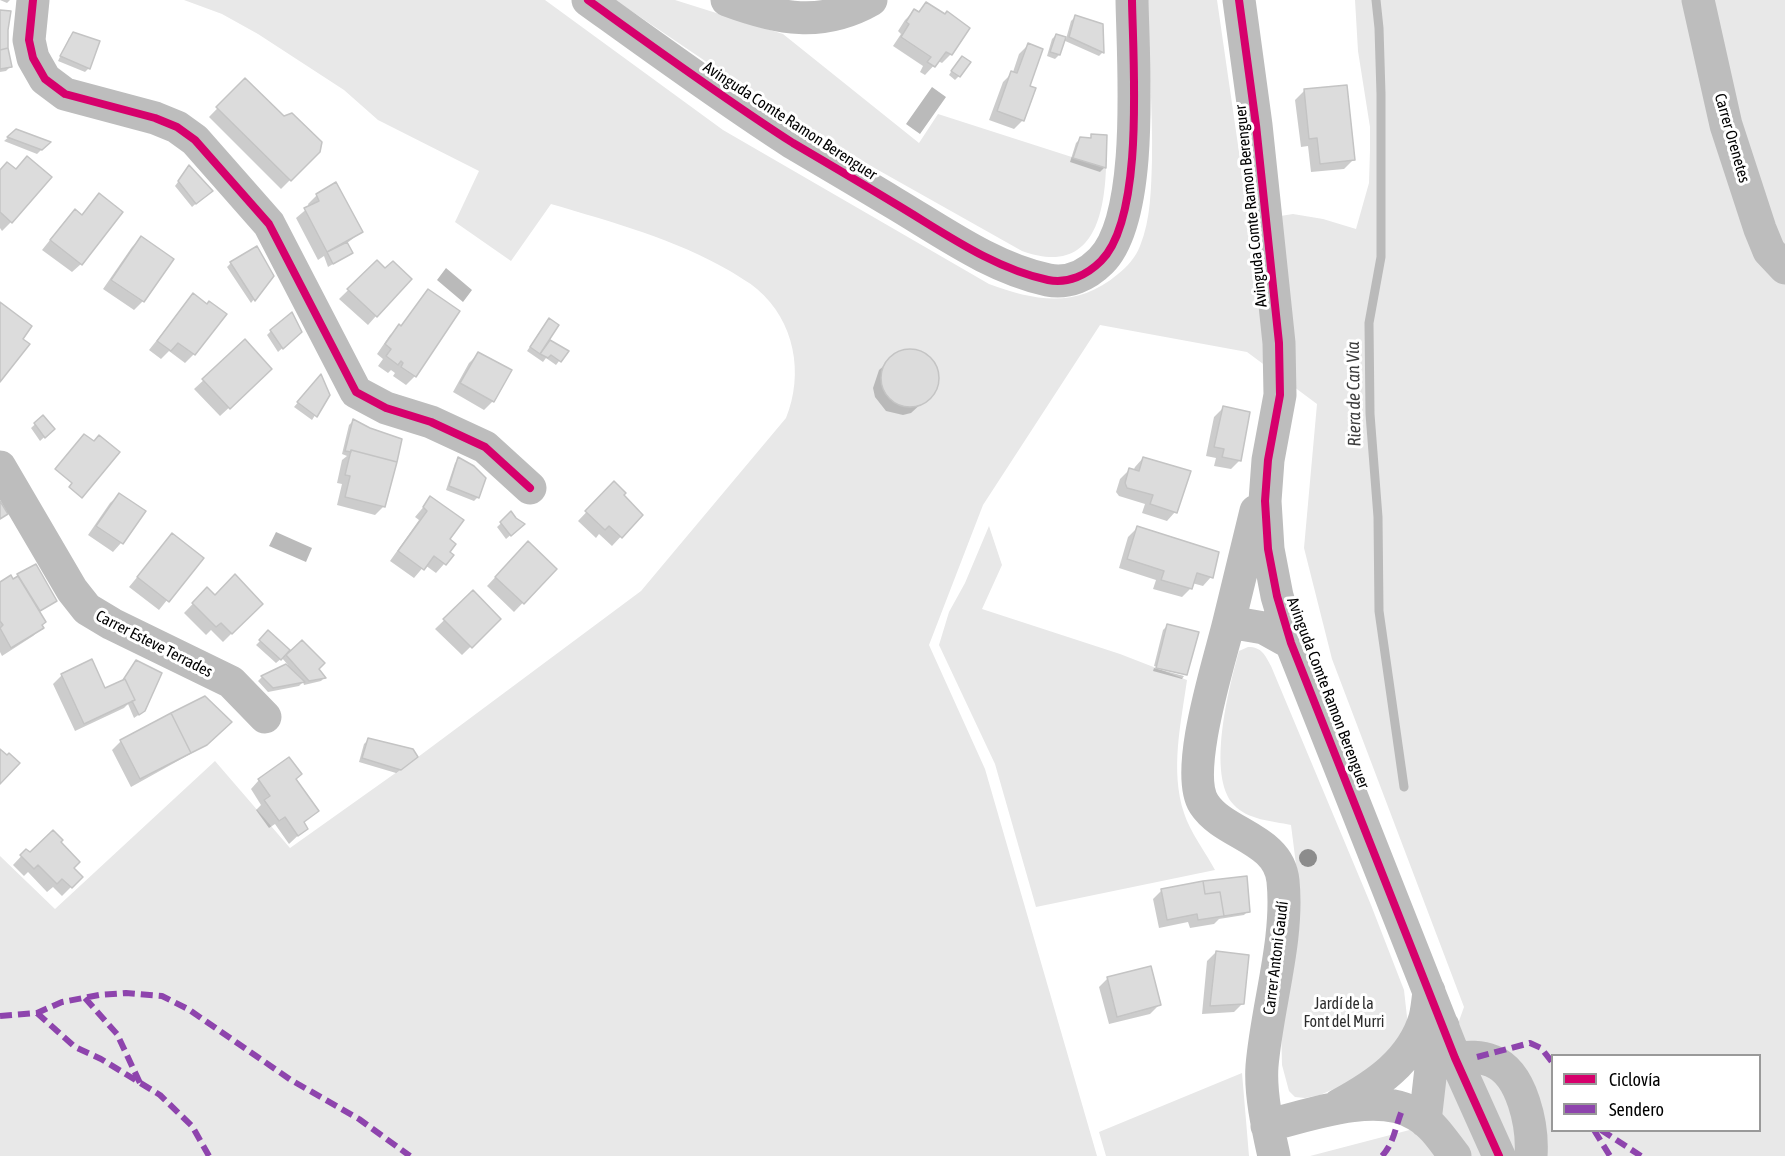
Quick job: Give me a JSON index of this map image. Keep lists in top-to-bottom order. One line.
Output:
{"streets":{"street":["Avinguda Comte Ramon Berenguer","Carrer Orenetes","Carrer Esteve Terrades","Carrer Antoni Gaudí"]},"crossings":[["Avinguda Comte Ramon Berenguer","Carrer Antoni Gaudí"]],"water":["Riera de Can Via"],"parks":["Jardí de la Font del Murri"],"legend":["Ciclovía","Sendero"]}
